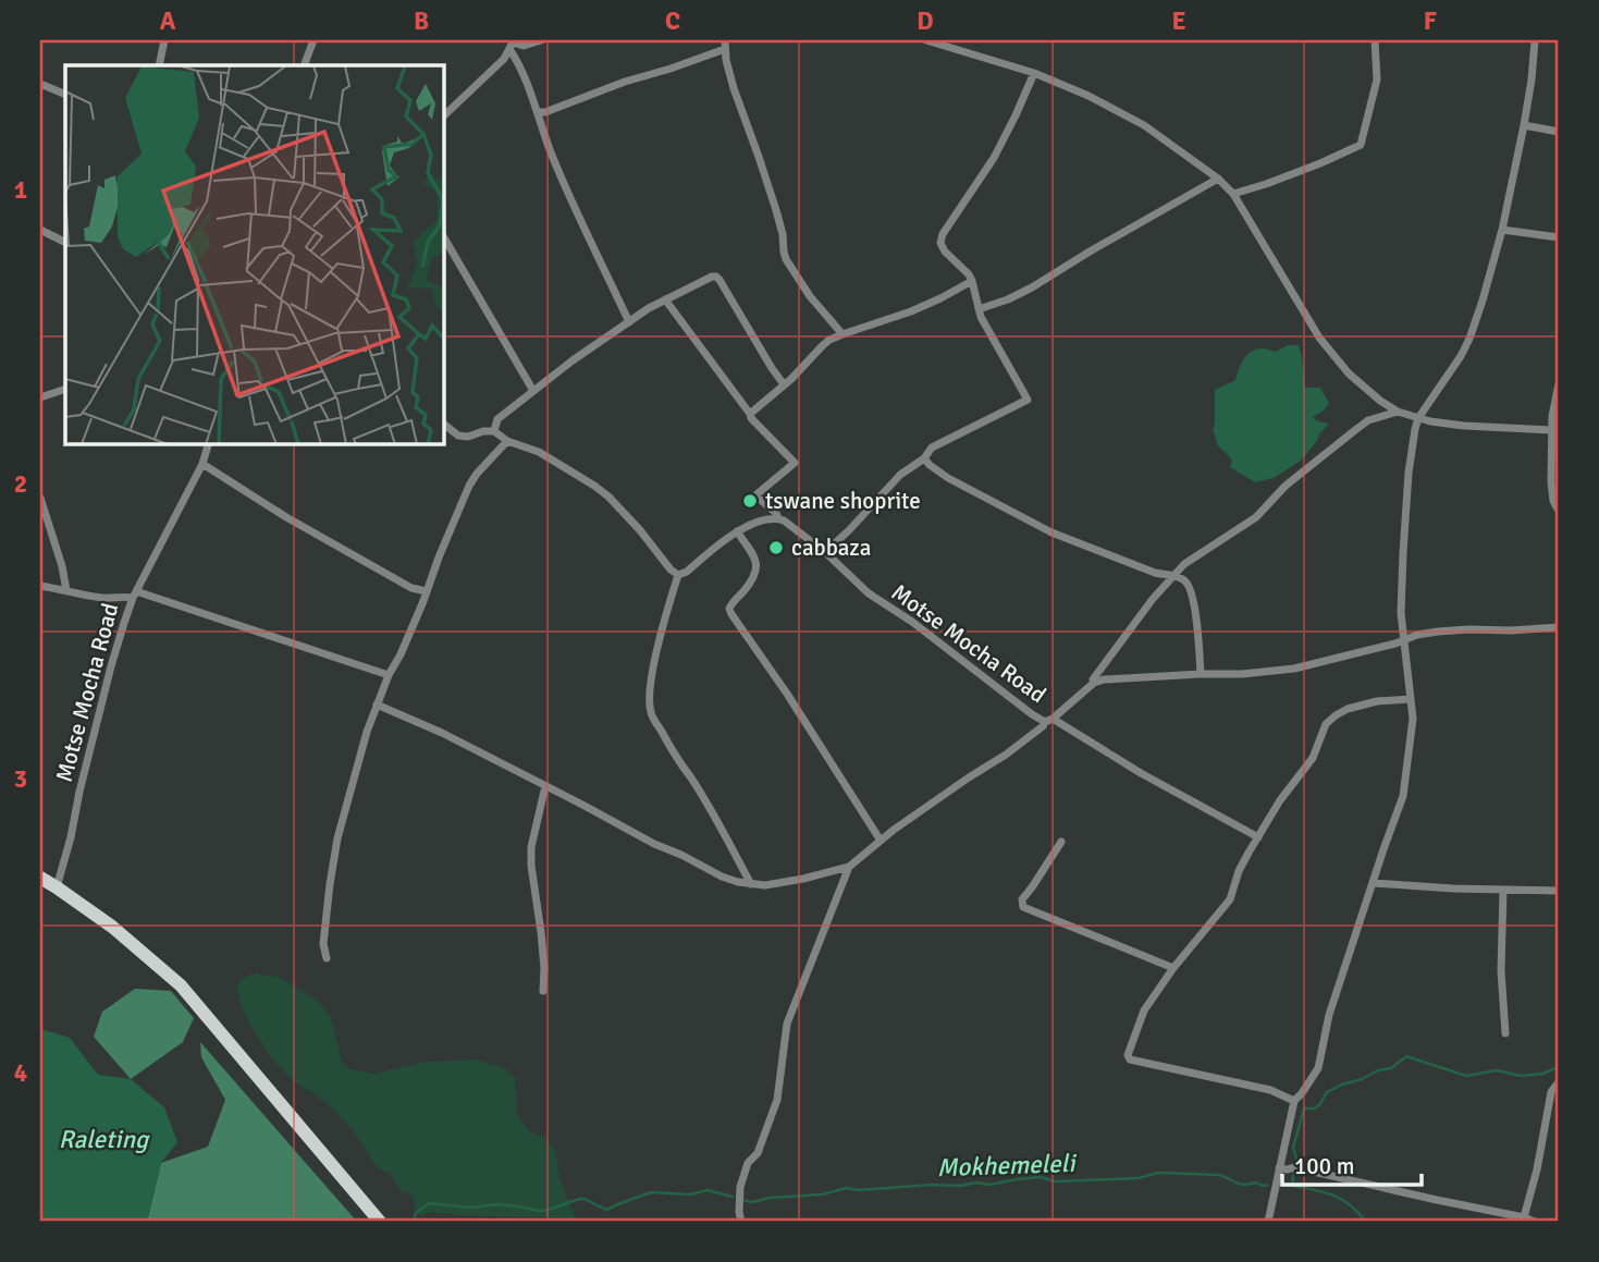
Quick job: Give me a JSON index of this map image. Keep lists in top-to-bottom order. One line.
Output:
{"streets":{"street":["Motse Mocha Road"]},"water":["Raleting","Mokhemeleli"],"places":["tswane shoprite","cabbaza"],"scale_bar":"100 m","grid":{"columns":["A","B","C","D","E","F"],"rows":["1","2","3","4"]}}
